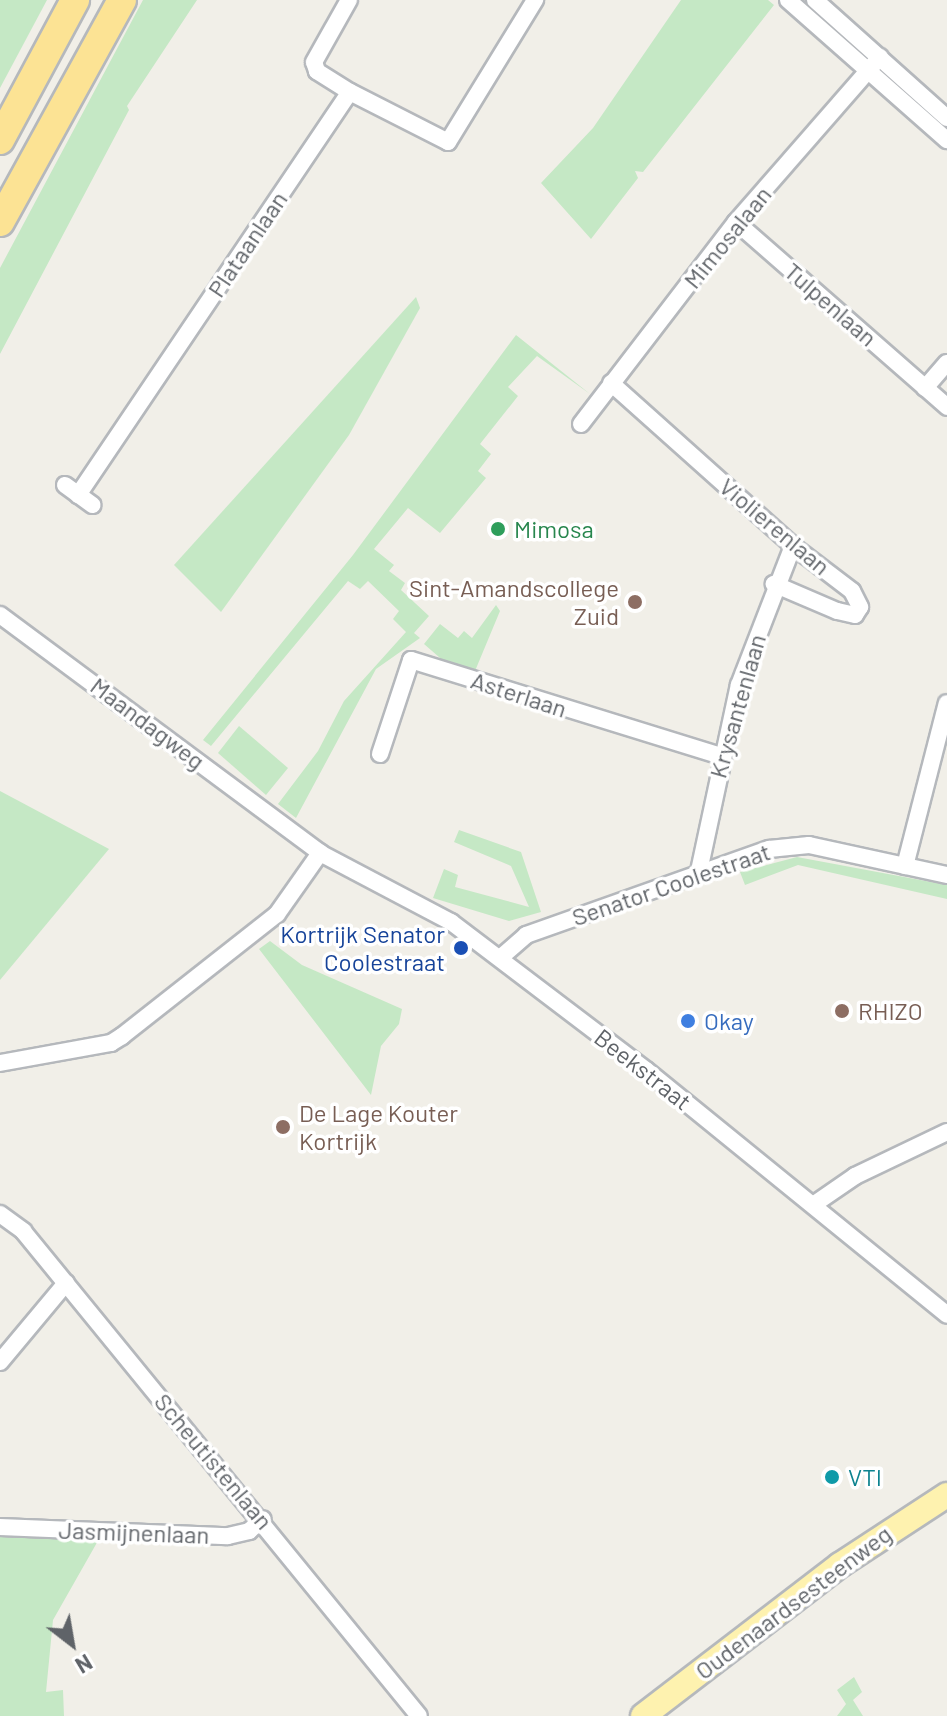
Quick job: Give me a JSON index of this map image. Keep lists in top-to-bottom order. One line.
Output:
{"streets":{"main road":["Oudenaardsesteenweg"],"street":["Mimosalaan","Plataanlaan","Tulpenlaan","Violierenlaan","Asterlaan","Krysantenlaan","Maandagweg","Senator Coolestraat","Beekstraat","Scheutistenlaan","Jasmijnenlaan"]},"crossings":[["Mimosalaan","Tulpenlaan"],["Mimosalaan","Violierenlaan"],["Violierenlaan","Krysantenlaan"],["Asterlaan","Krysantenlaan"],["Krysantenlaan","Senator Coolestraat"],["Maandagweg","Beekstraat"],["Senator Coolestraat","Beekstraat"],["Scheutistenlaan","Jasmijnenlaan"]],"places":["Mimosa","Sint-Amandscollege Zuid","Kortrijk Senator Coolestraat","RHIZO","Okay","De Lage Kouter Kortrijk","VTI"],"north":"bottom right"}
